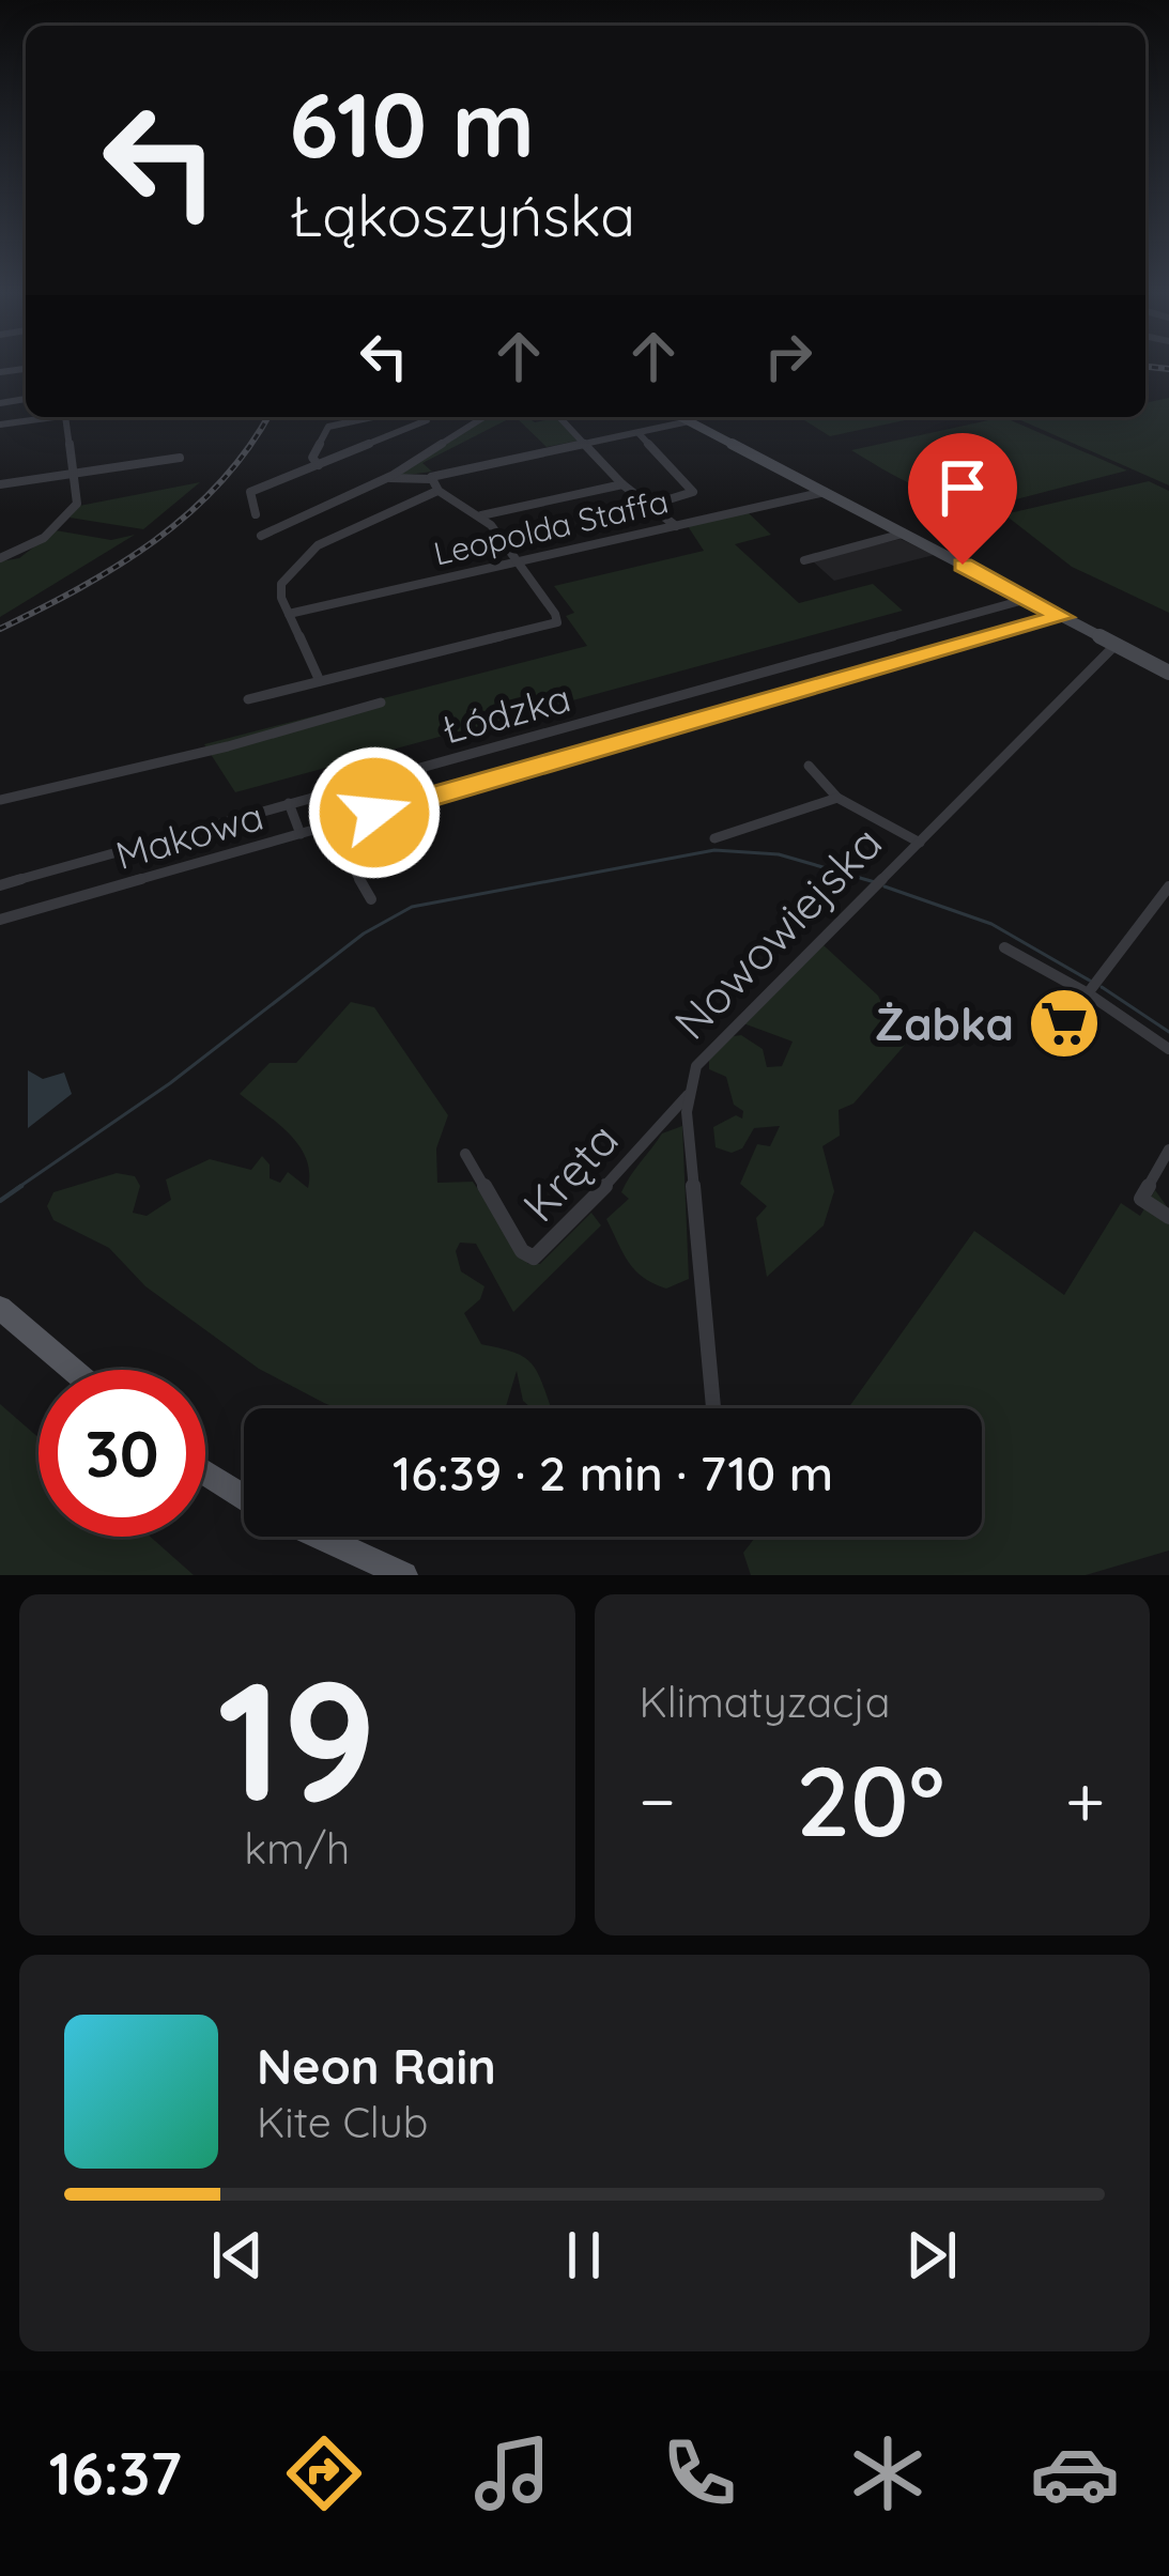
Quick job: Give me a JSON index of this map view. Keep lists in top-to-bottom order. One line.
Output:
{"streets":{"street":["Leopolda Staffa","Łódzka","Makowa","Nowowiejska","Kręta"]},"crossings":[["Nowowiejska","Kręta"]],"places":{"supermarket":["Żabka"]},"page":{"turn":["610 m","Łąkoszyńska"],"limit":"30","trip":"16:39 · 2 min · 710 m","tile":[["19","km/h"],"Klimatyzacja"],"heat":["−","20°","+"],"song":["Neon Rain","Kite Club"],"tabs":"16:37"}}
